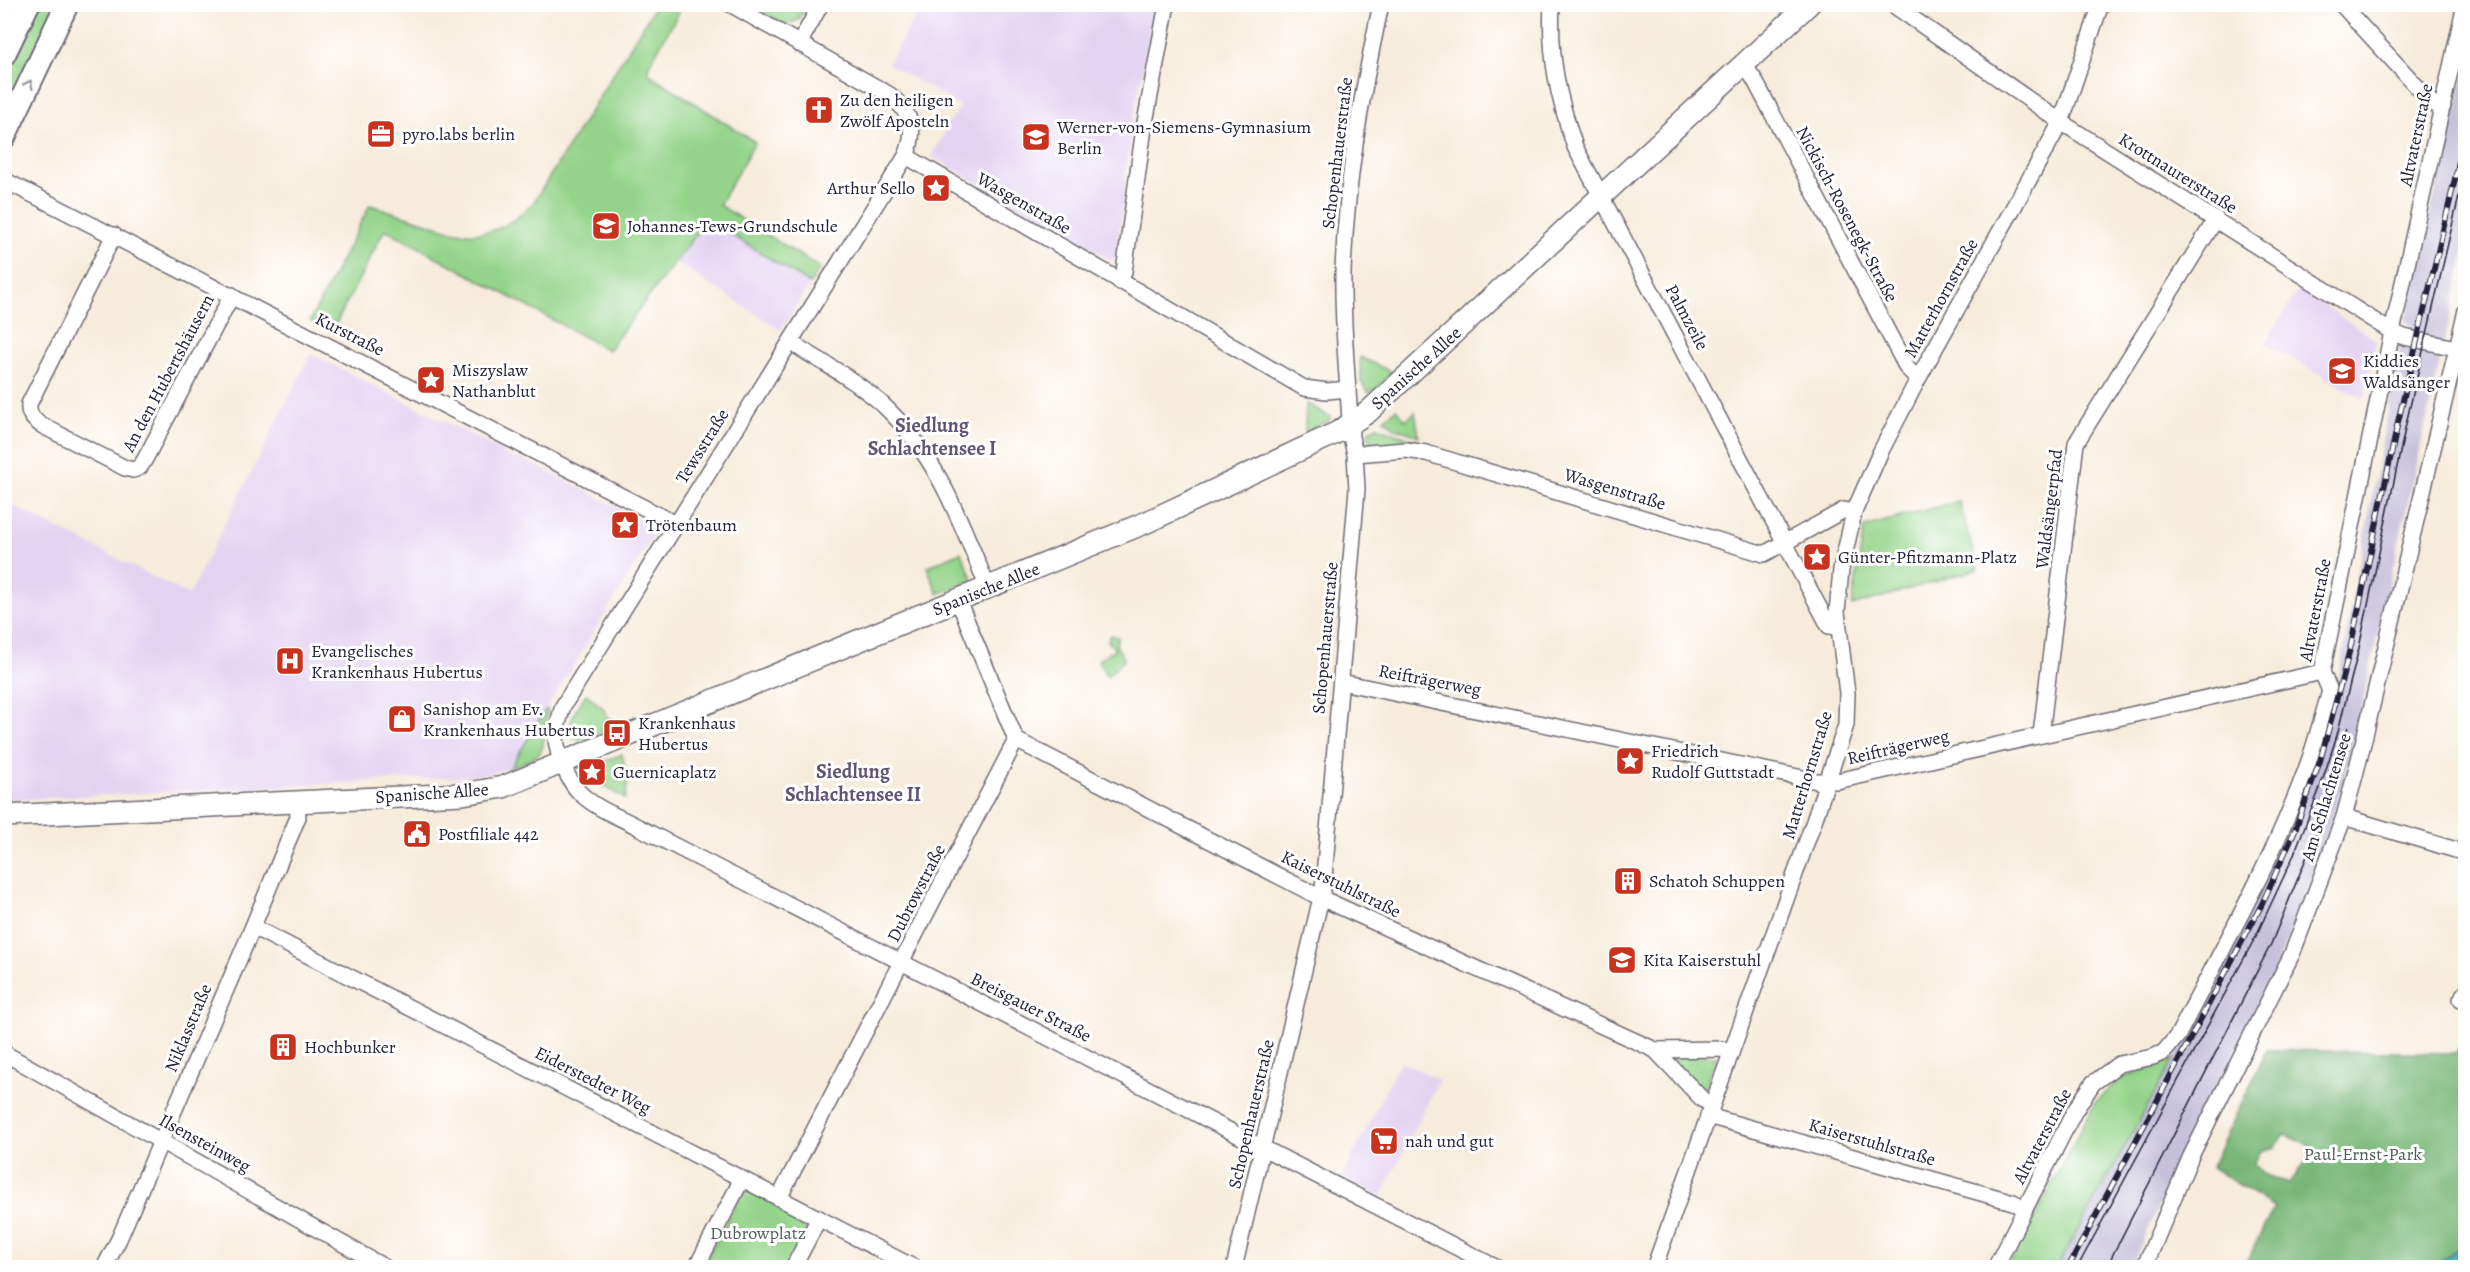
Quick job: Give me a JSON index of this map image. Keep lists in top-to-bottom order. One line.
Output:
{"streets":{"main road":["Spanische Allee"],"street":["Altvaterstraße","Schopenhauerstraße","Krottnaurerstraße","Wasgenstraße","Nickisch-Rosenegk-Straße","Matterhornstraße","Palmzeile","Kurstraße","An den Hubertshäusern","Tewsstraße","Waldsängerpfad","Reifträgerweg","Am Schlachtensee","Kaiserstuhlstraße","Dubrowstraße","Breisgauer Straße","Niklasstraße","Eiderstedter Weg","Ilsensteinweg"]},"crossings":[["Altvaterstraße","Krottnaurerstraße"],["Altvaterstraße","Reifträgerweg"],["Altvaterstraße","Kaiserstuhlstraße"],["Schopenhauerstraße","Wasgenstraße"],["Schopenhauerstraße","Spanische Allee"],["Schopenhauerstraße","Reifträgerweg"],["Schopenhauerstraße","Kaiserstuhlstraße"],["Schopenhauerstraße","Breisgauer Straße"],["Krottnaurerstraße","Matterhornstraße"],["Krottnaurerstraße","Waldsängerpfad"],["Krottnaurerstraße","Am Schlachtensee"],["Wasgenstraße","Matterhornstraße"],["Wasgenstraße","Palmzeile"],["Wasgenstraße","Tewsstraße"],["Nickisch-Rosenegk-Straße","Matterhornstraße"],["Nickisch-Rosenegk-Straße","Spanische Allee"],["Matterhornstraße","Palmzeile"],["Matterhornstraße","Reifträgerweg"],["Matterhornstraße","Kaiserstuhlstraße"],["Palmzeile","Spanische Allee"],["Kurstraße","An den Hubertshäusern"],["Kurstraße","Tewsstraße"],["Spanische Allee","Tewsstraße"],["Spanische Allee","Breisgauer Straße"],["Spanische Allee","Niklasstraße"],["Tewsstraße","Breisgauer Straße"],["Waldsängerpfad","Reifträgerweg"],["Kaiserstuhlstraße","Dubrowstraße"],["Dubrowstraße","Breisgauer Straße"],["Dubrowstraße","Eiderstedter Weg"],["Niklasstraße","Eiderstedter Weg"],["Niklasstraße","Ilsensteinweg"]],"districts":["Siedlung Schlachtensee I","Siedlung Schlachtensee II"],"parks":["Paul-Ernst-Park","Dubrowplatz"],"places":{"church":["Zu den heiligen Zwölf Aposteln"],"office":["pyro.labs berlin"],"school or university":["Werner-von-Siemens-Gymnasium Berlin","Johannes-Tews-Grundschule","Kiddies Waldsänger","Kita Kaiserstuhl"],"place":["Arthur Sello","Miszyslaw Nathanblut","Trötenbaum","Günter-Pfitzmann-Platz","Friedrich Rudolf Guttstadt","Guernicaplatz"],"hospital":["Evangelisches Krankenhaus Hubertus"],"shop":["Sanishop am Ev. Krankenhaus Hubertus"],"bus stop":["Krankenhaus Hubertus"],"public building":["Postfiliale 442"],"building":["Schatoh Schuppen","Hochbunker"],"supermarket":["nah und gut"]}}
